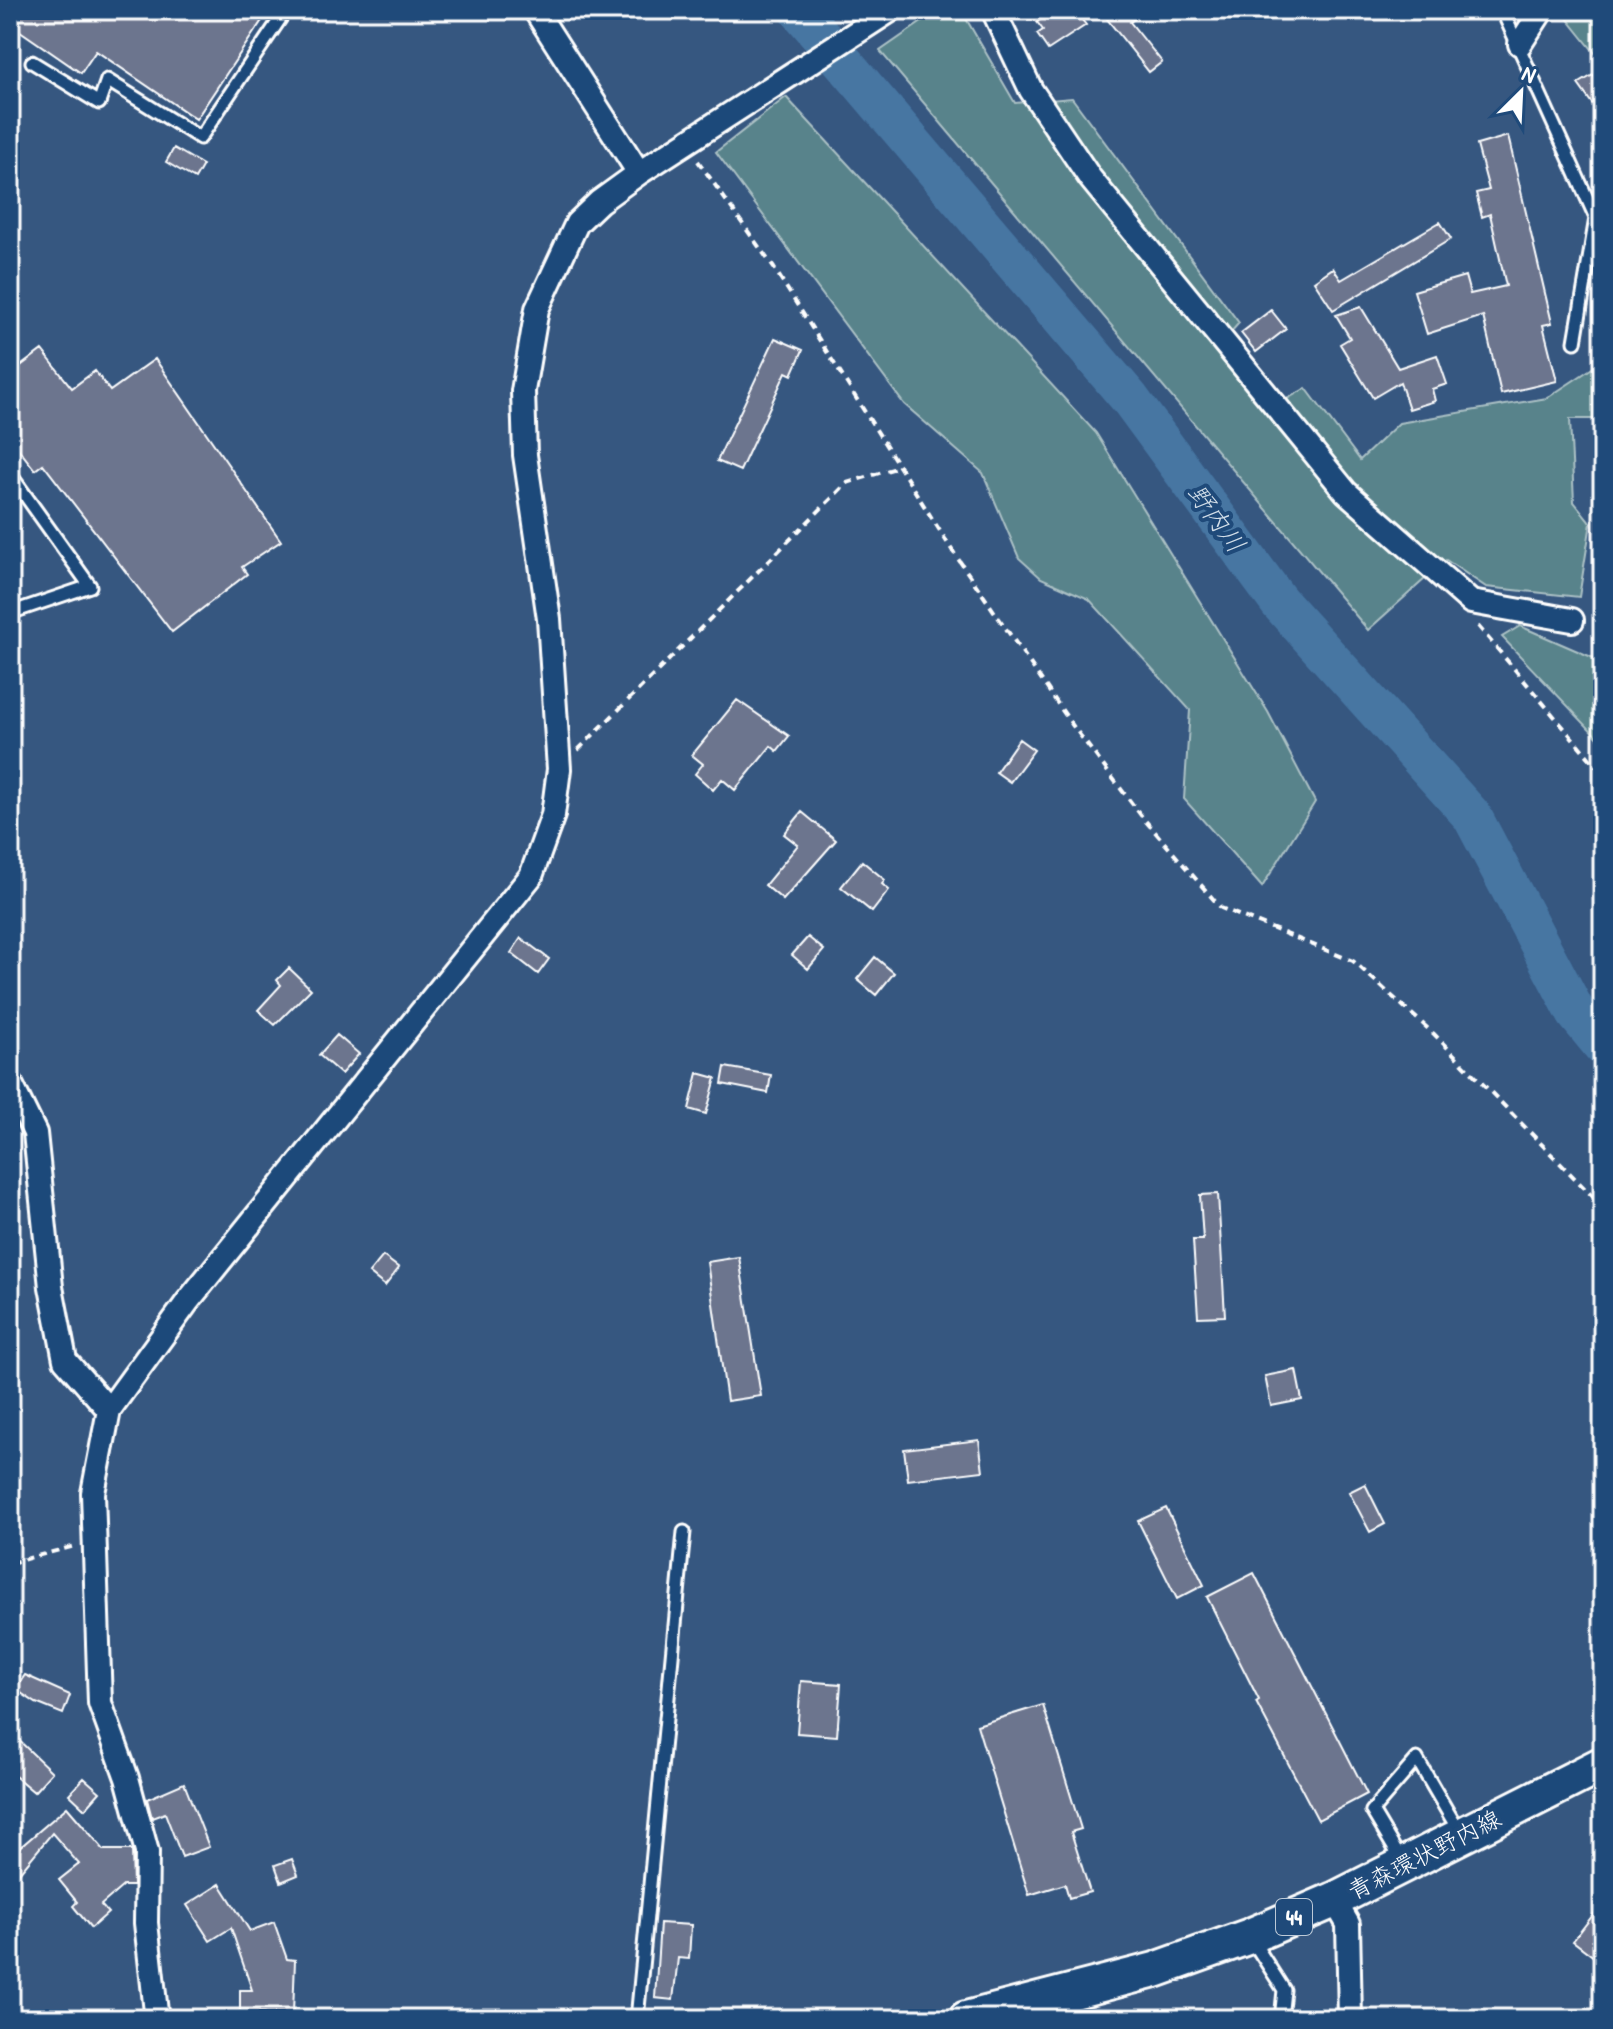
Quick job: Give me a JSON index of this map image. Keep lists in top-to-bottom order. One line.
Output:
{"streets":{"main road":["青森環状野内線","44"]},"water":["野内川"],"north":"top right"}
